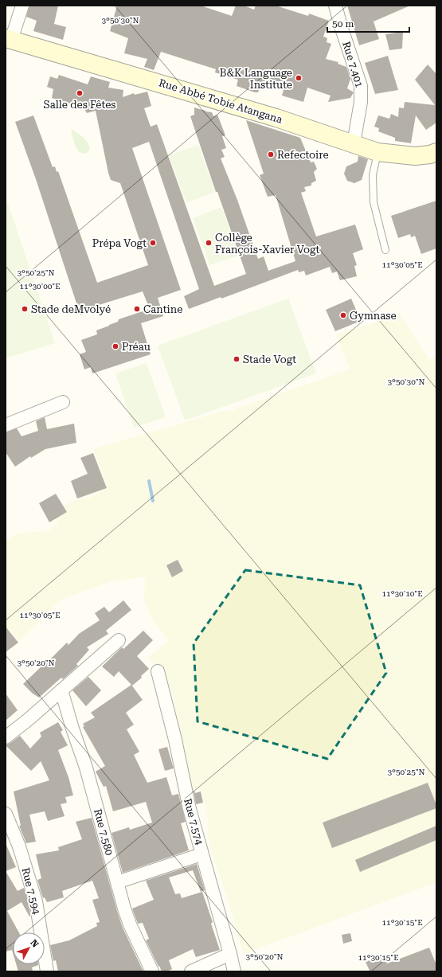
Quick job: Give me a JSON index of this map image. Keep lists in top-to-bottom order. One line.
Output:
{"streets":{"main road":["Rue Abbé Tobie Atangana"],"street":["Rue 7.401","Rue 7.574","Rue 7.580","Rue 7.594"]},"crossings":[["Rue 7.401","Rue Abbé Tobie Atangana"]],"places":["B&K Language Institute","Salle des Fêtes","Refectoire","Prépa Vogt","Collège François-Xavier Vogt","Stade deMvolyé","Cantine","Gymnase","Préau","Stade Vogt"],"scale_bar":"50 m","north":"top right","coordinates":["3°50'30\"N","11°30'05\"E","3°50'25\"N","11°30'00\"E","11°30'10\"E","3°50'20\"N","11°30'15\"E"]}
